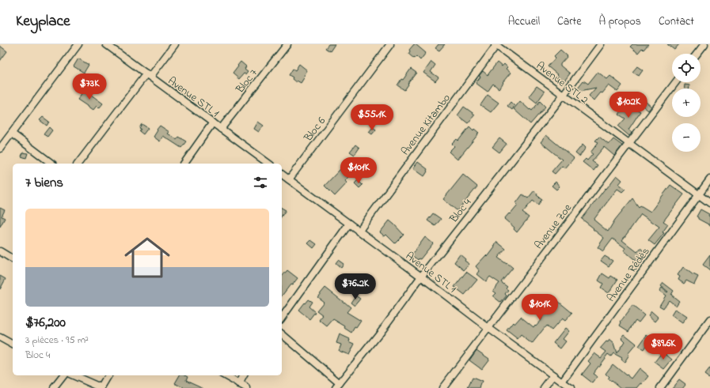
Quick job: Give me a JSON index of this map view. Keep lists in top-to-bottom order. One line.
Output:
{"streets":{"street":["Bloc 7","Avenue STL 2","Avenue STL 1","Avenue Kitambo","Bloc 6","Bloc 4","Avenue Zoe","Avenue Rédès"]},"crossings":[["Bloc 7","Avenue STL 1"],["Avenue STL 2","Avenue Kitambo"],["Avenue STL 2","Bloc 4"],["Avenue STL 2","Avenue Zoe"],["Avenue STL 2","Avenue Rédès"],["Avenue STL 1","Avenue Kitambo"],["Avenue STL 1","Bloc 6"],["Avenue STL 1","Bloc 4"],["Avenue STL 1","Avenue Zoe"],["Avenue STL 1","Avenue Rédès"]],"page":{"header":"Keyplace","nav":["Accueil","Carte","À propos","Contact"],"map_buttons":["+","−"],"price":["$73K","$102K","$55.1K","$101K","$76.2K","$101K","$89.6K"],"heading":"7 biens","list":[{"name":"$76,200","note":"3 pièces · 95 m² · Bloc 4"}]}}
